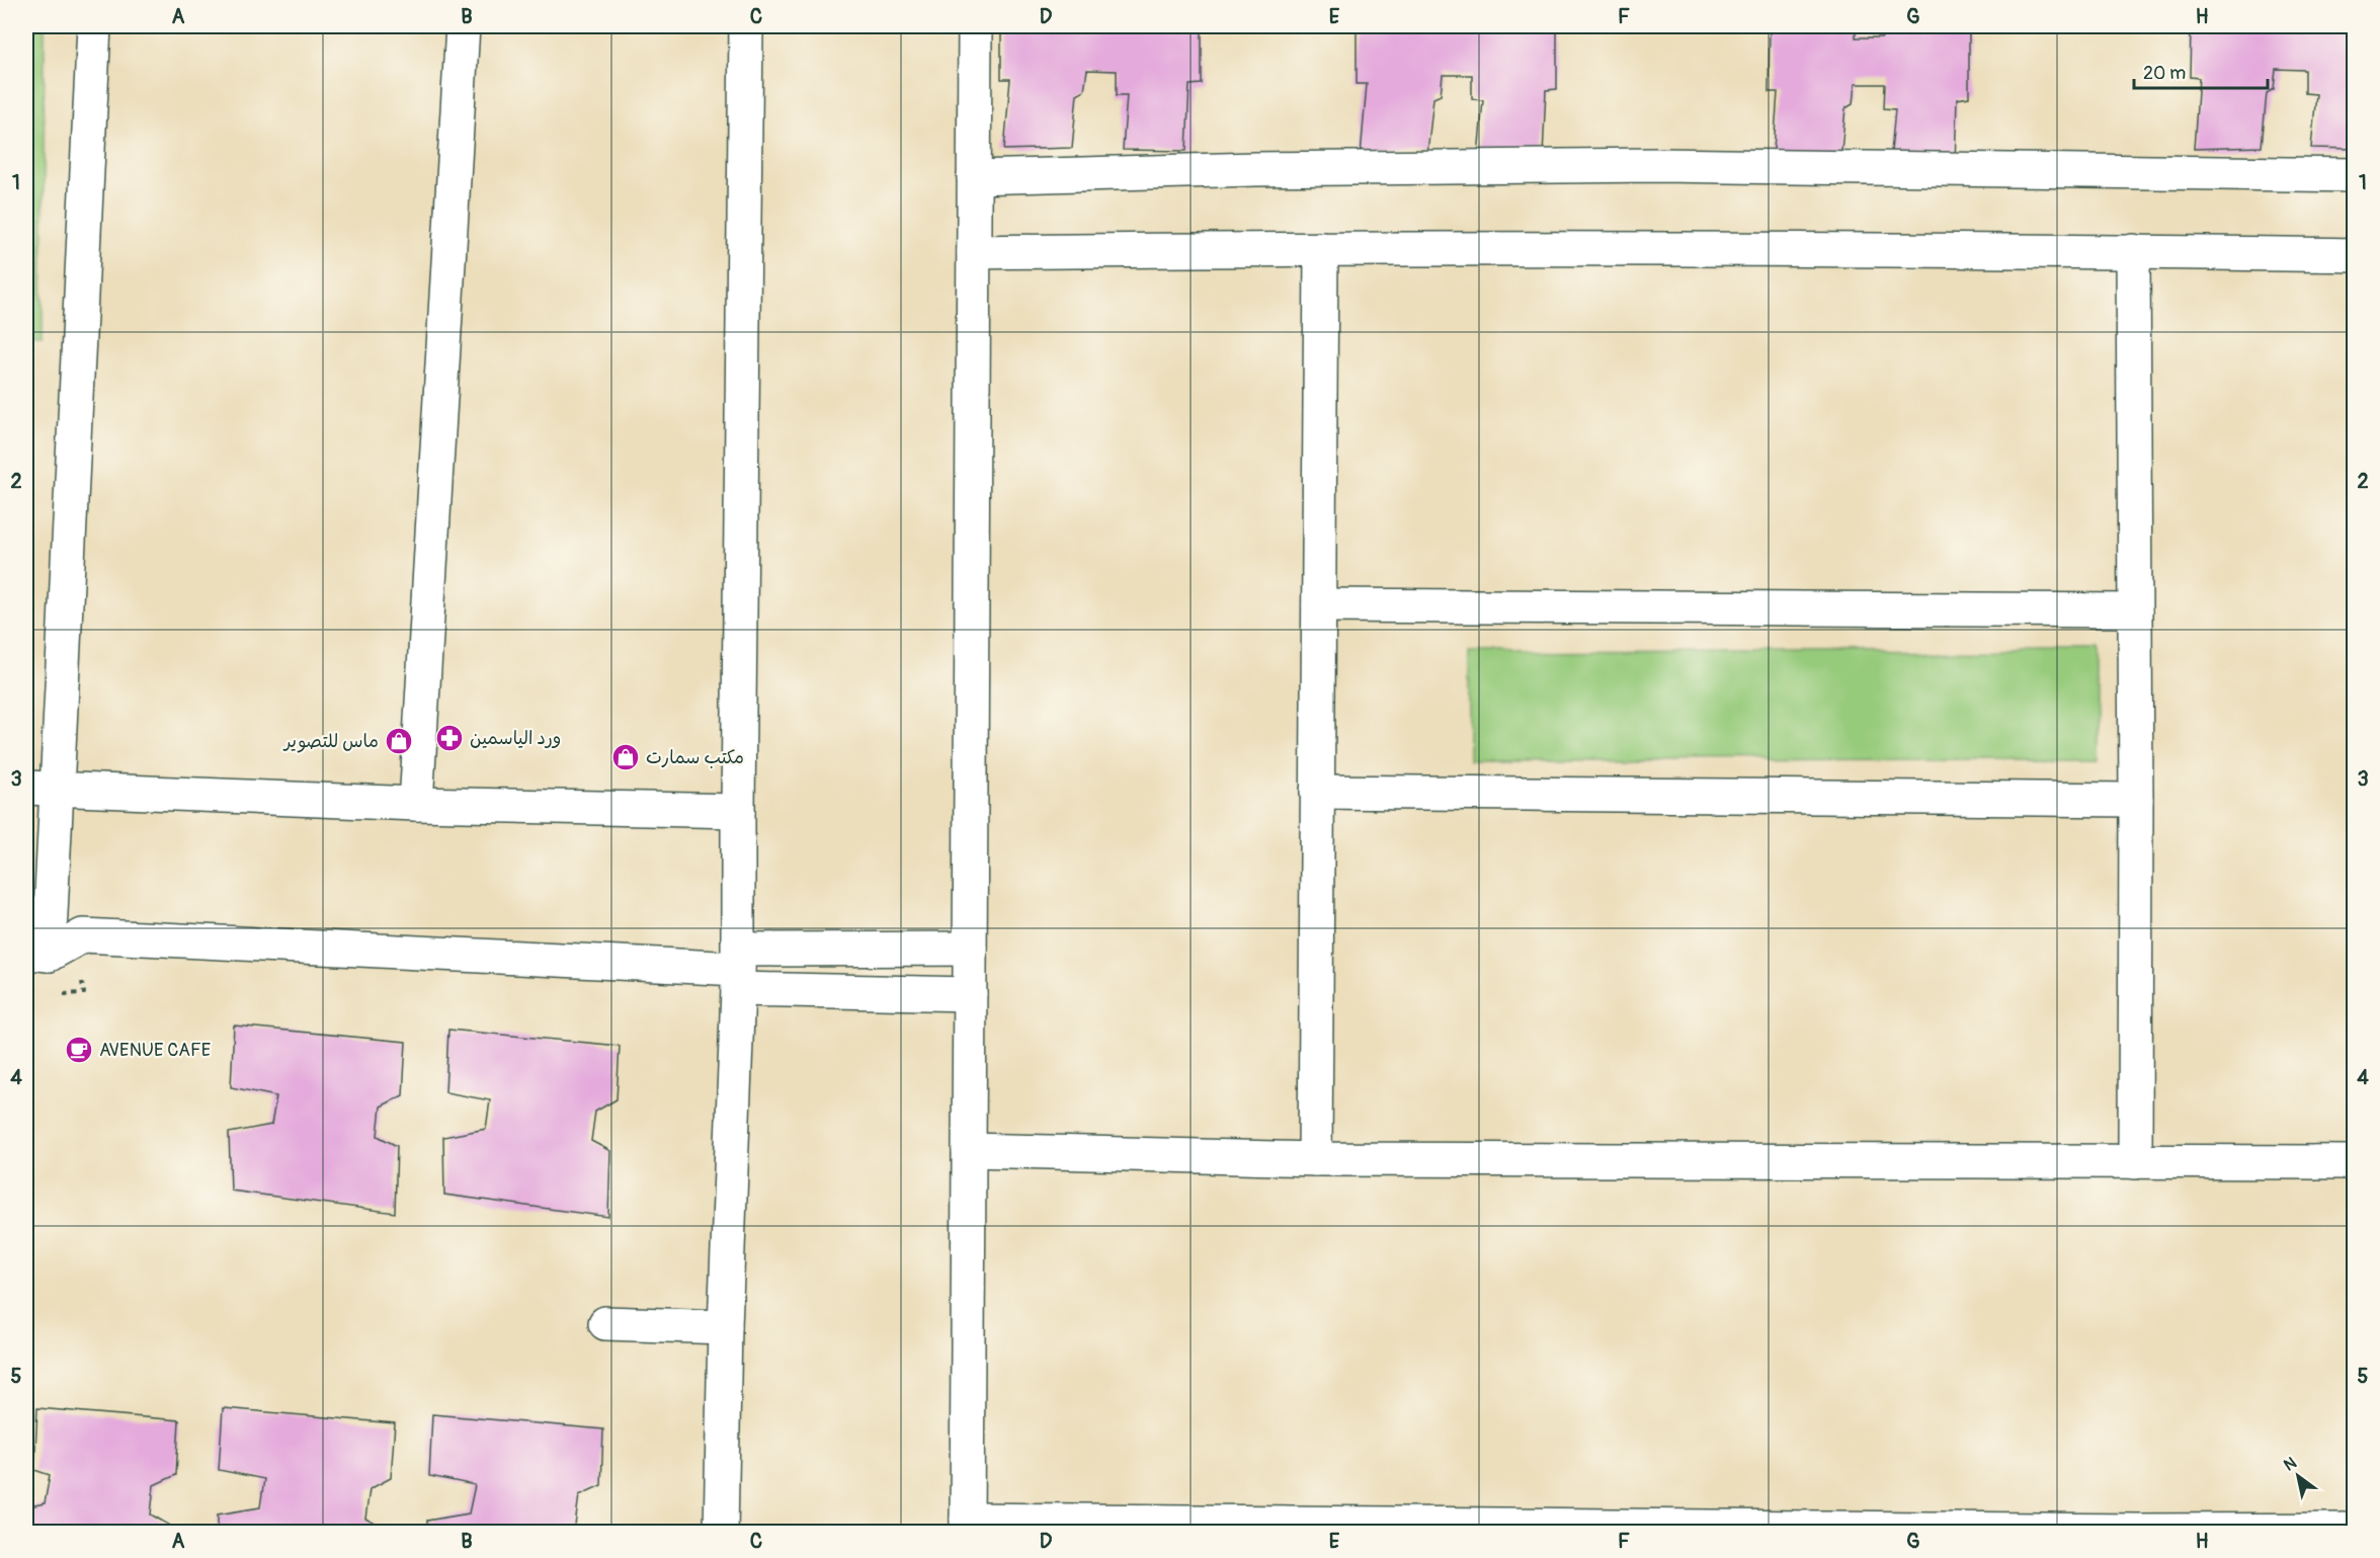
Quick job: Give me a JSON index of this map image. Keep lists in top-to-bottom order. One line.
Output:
{"places":{"pharmacy":["ورد الياسمين"],"shop":["ماس للتصوير","مكتب سمارت"],"cafe":["AVENUE CAFE"]},"scale_bar":"20 m","north":"top left","grid":{"columns":["A","B","C","D","E","F","G","H"],"rows":["1","2","3","4","5"]}}
